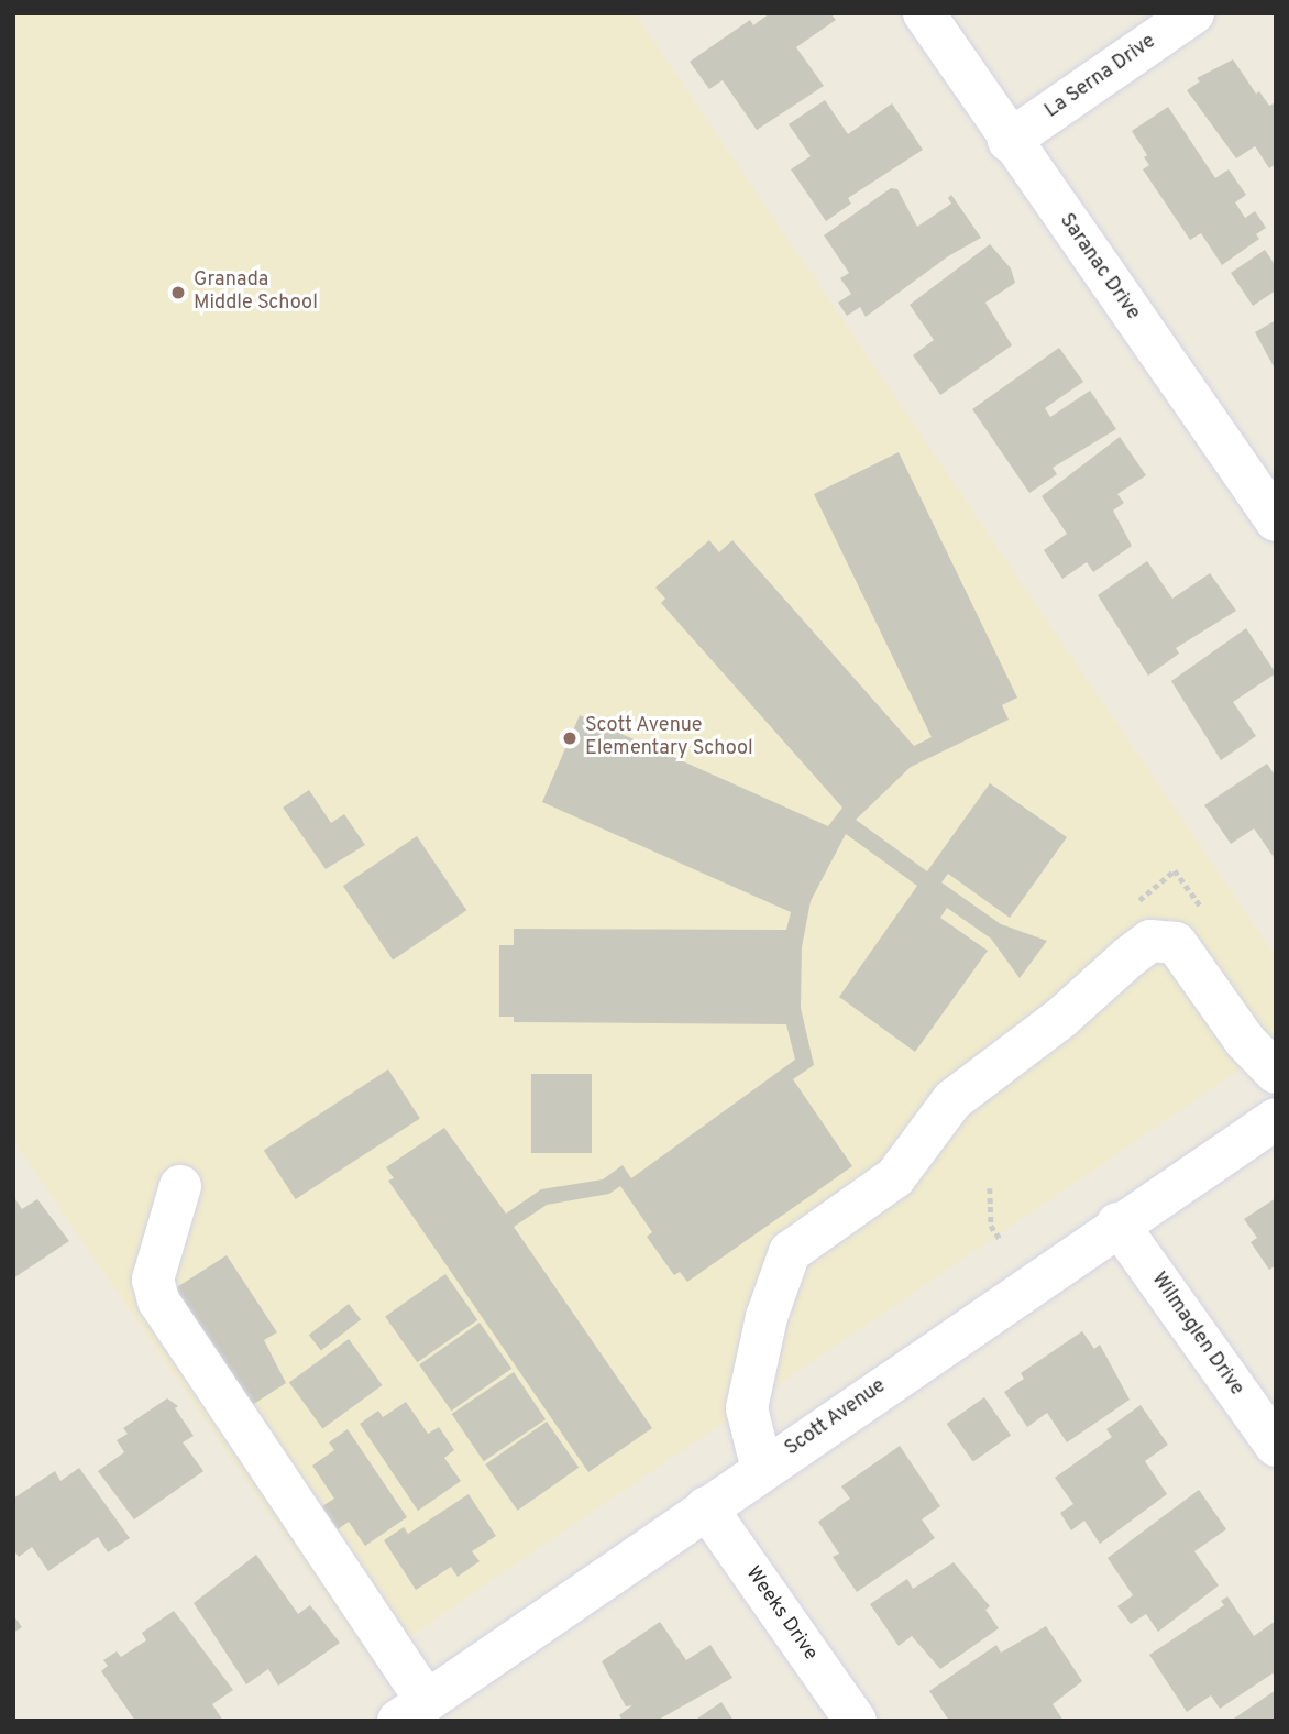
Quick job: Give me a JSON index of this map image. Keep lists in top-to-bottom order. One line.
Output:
{"streets":{"street":["La Serna Drive","Saranac Drive","Wilmaglen Drive","Scott Avenue","Weeks Drive"]},"crossings":[["La Serna Drive","Saranac Drive"],["Wilmaglen Drive","Scott Avenue"],["Scott Avenue","Weeks Drive"]],"places":["Granada Middle School","Scott Avenue Elementary School"]}
